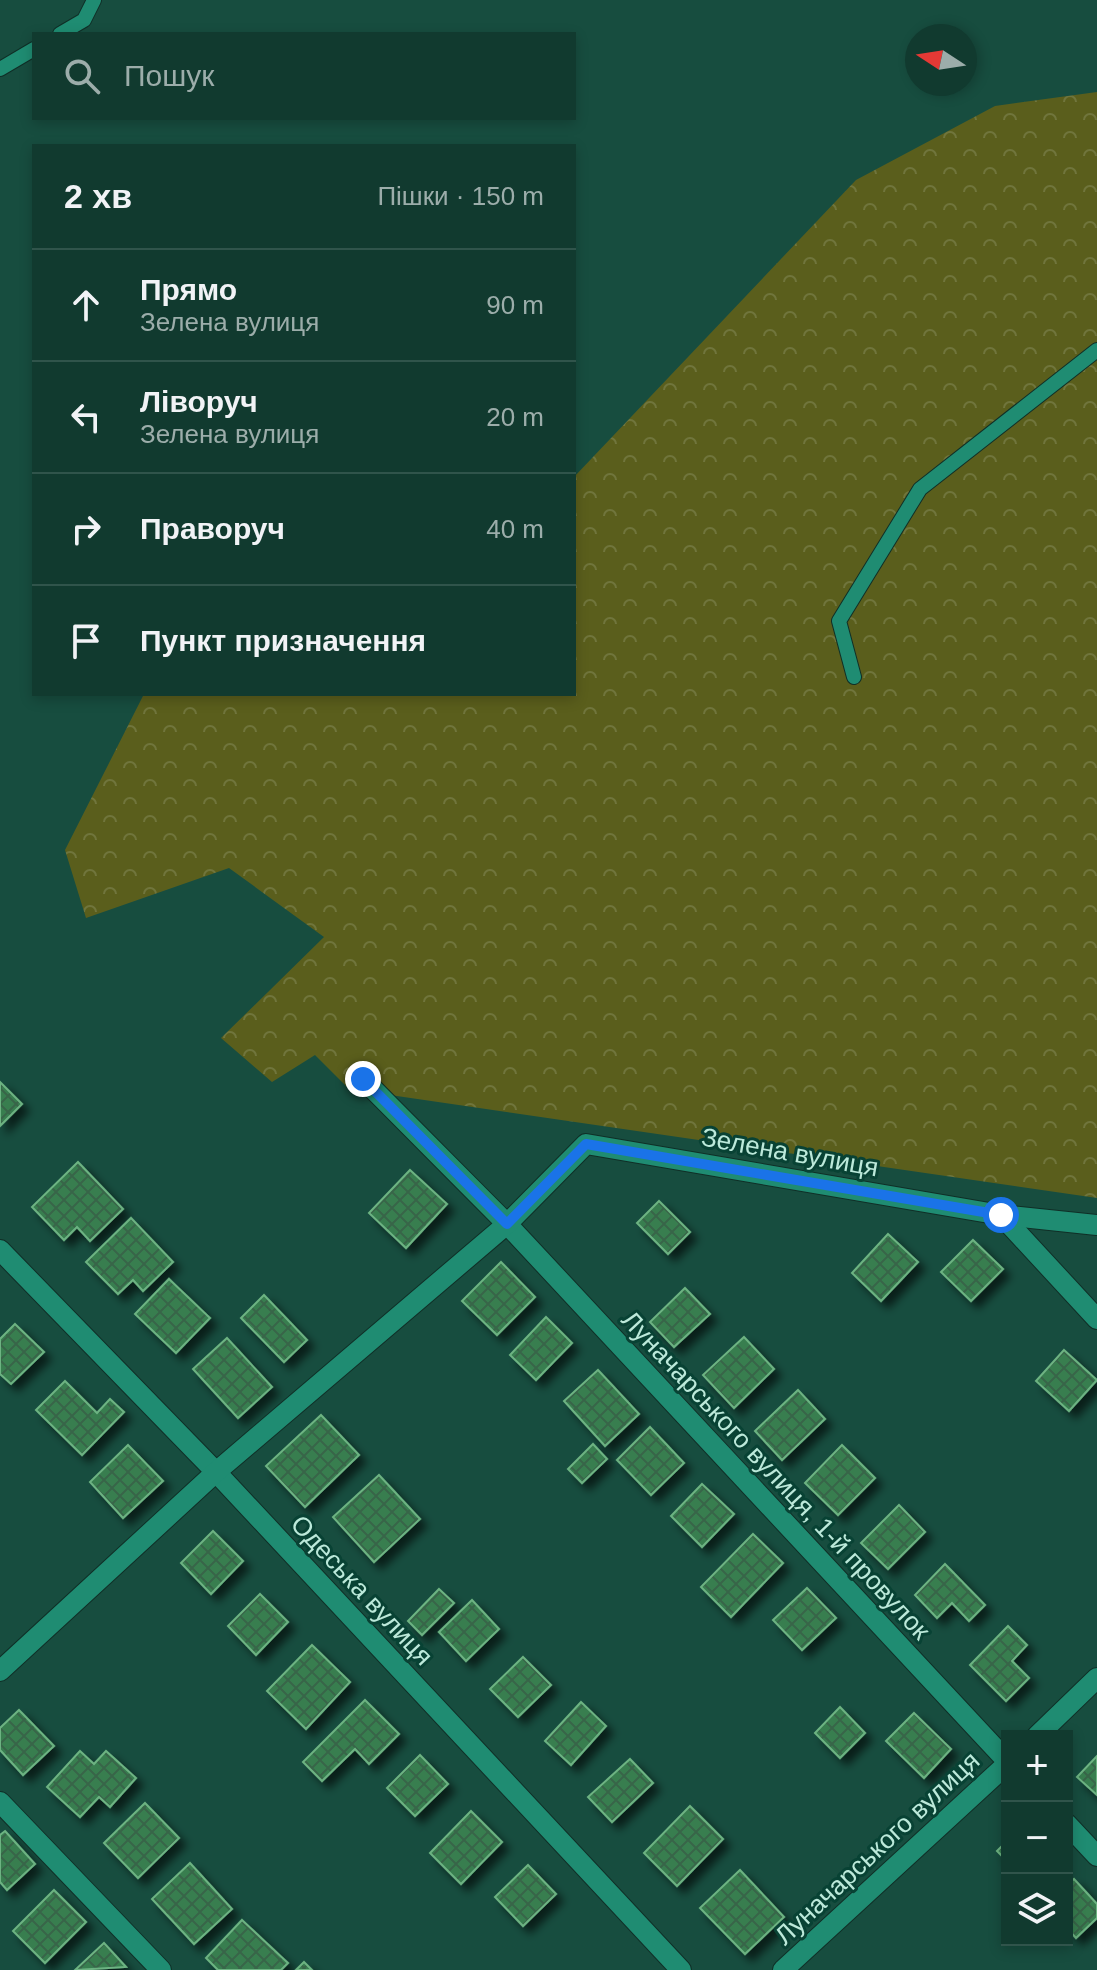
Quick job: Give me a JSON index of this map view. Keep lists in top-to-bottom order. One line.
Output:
{"streets":{"street":["Зелена вулиця","Луначарського вулиця, 1-й провулок","Одеська вулиця","Луначарського вулиця"]},"crossings":[["Зелена вулиця","Луначарського вулиця, 1-й провулок"]],"north":"left","page":{"search":"Пошук","heading":["2 хв","Пішки · 150 m"],"list":[["Прямо","Зелена вулиця","90 m"],["Ліворуч","Зелена вулиця","20 m"],["Праворуч","40 m"],"Пункт призначення"],"map_buttons":["+","−"]}}
